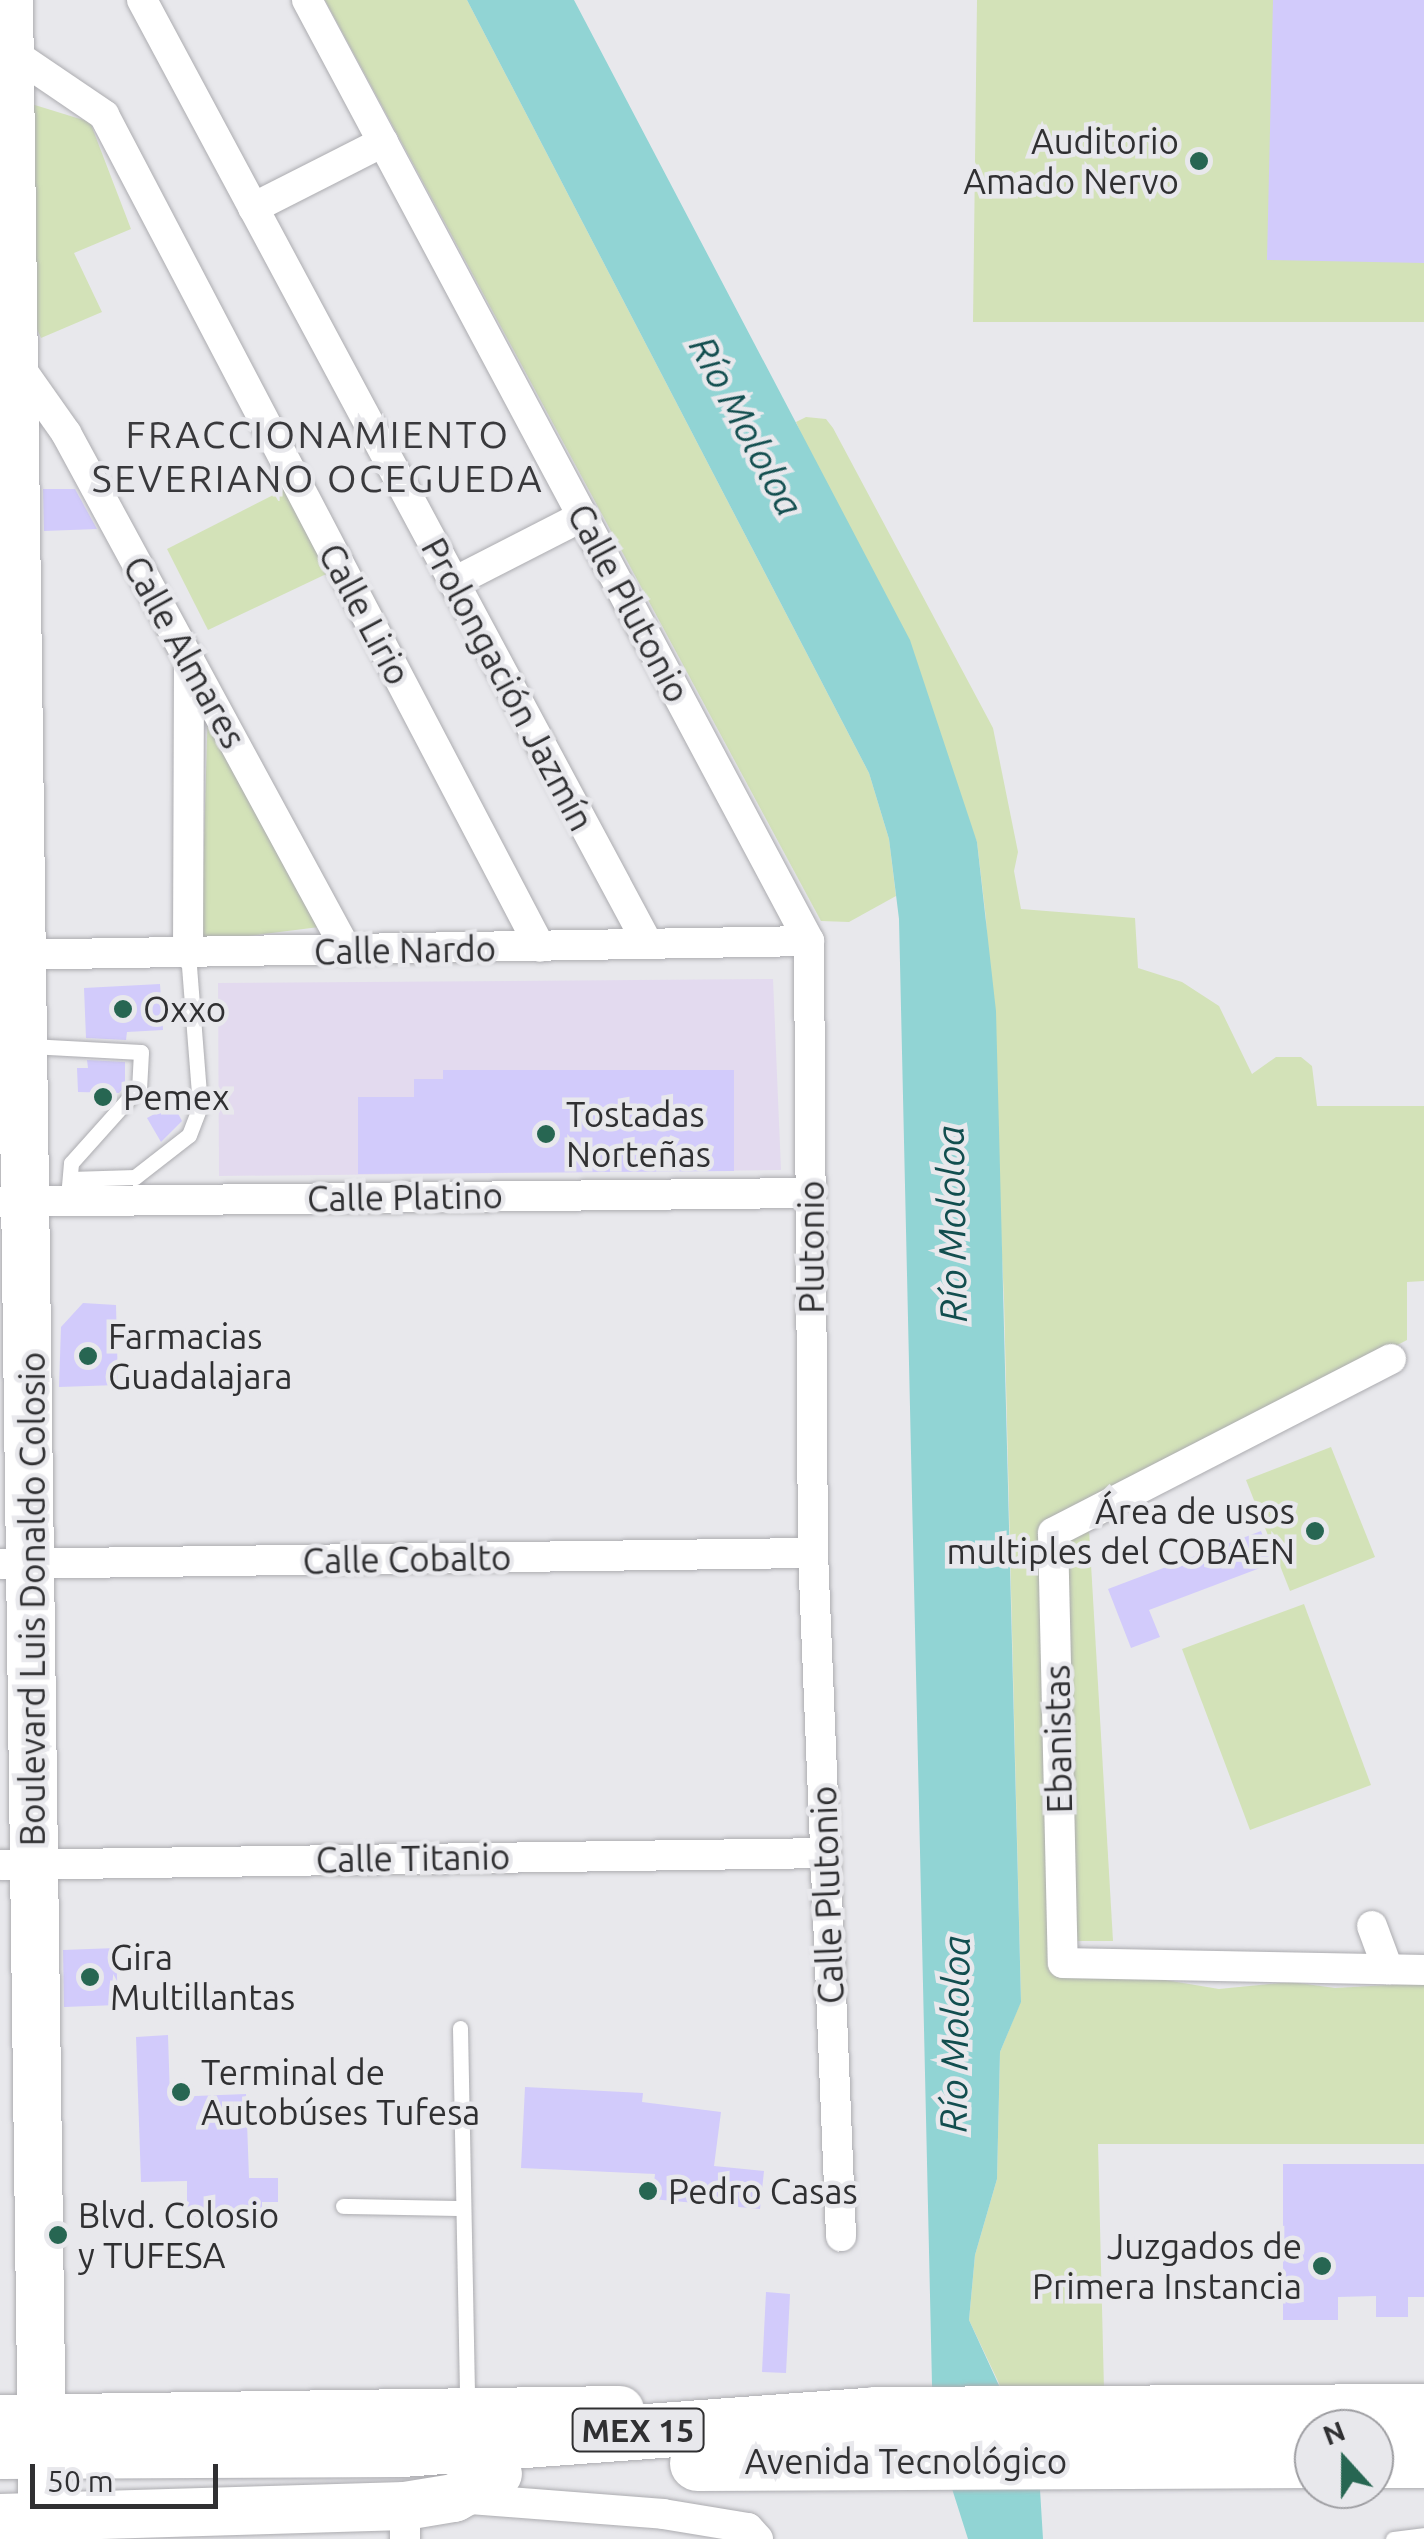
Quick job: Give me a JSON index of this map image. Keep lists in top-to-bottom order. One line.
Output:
{"streets":{"highway":["MEX 15","Avenida Tecnológico"],"main road":["Boulevard Luis Donaldo Colosio"],"street":["Calle Plutonio","Calle Lirio","Calle Almares","Prolongación Jazmín","Calle Nardo","Calle Platino","Plutonio","Calle Cobalto","Ebanistas","Calle Titanio"]},"crossings":[["Calle Plutonio","Calle Nardo"],["Calle Plutonio","Plutonio"],["Calle Plutonio","Calle Cobalto"],["Calle Plutonio","Calle Titanio"],["Calle Lirio","Calle Nardo"],["Calle Lirio","Boulevard Luis Donaldo Colosio"],["Calle Almares","Calle Nardo"],["Calle Almares","Boulevard Luis Donaldo Colosio"],["Prolongación Jazmín","Calle Nardo"],["Calle Nardo","Plutonio"],["Calle Nardo","Boulevard Luis Donaldo Colosio"],["Calle Platino","Plutonio"],["Calle Platino","Boulevard Luis Donaldo Colosio"],["Plutonio","Calle Cobalto"],["Calle Cobalto","Boulevard Luis Donaldo Colosio"],["Boulevard Luis Donaldo Colosio","Calle Titanio"],["Boulevard Luis Donaldo Colosio","Avenida Tecnológico"]],"districts":["FRACCIONAMIENTO SEVERIANO OCEGUEDA"],"water":["Río Mololoa"],"places":["Auditorio Amado Nervo","Oxxo","Pemex","Tostadas Norteñas","Farmacias Guadalajara","Área de usos multiples del COBAEN","Gira Multillantas","Terminal de Autobúses Tufesa","Pedro Casas","Blvd. Colosio y TUFESA","Juzgados de Primera Instancia"],"scale_bar":"50 m","north":"top"}
